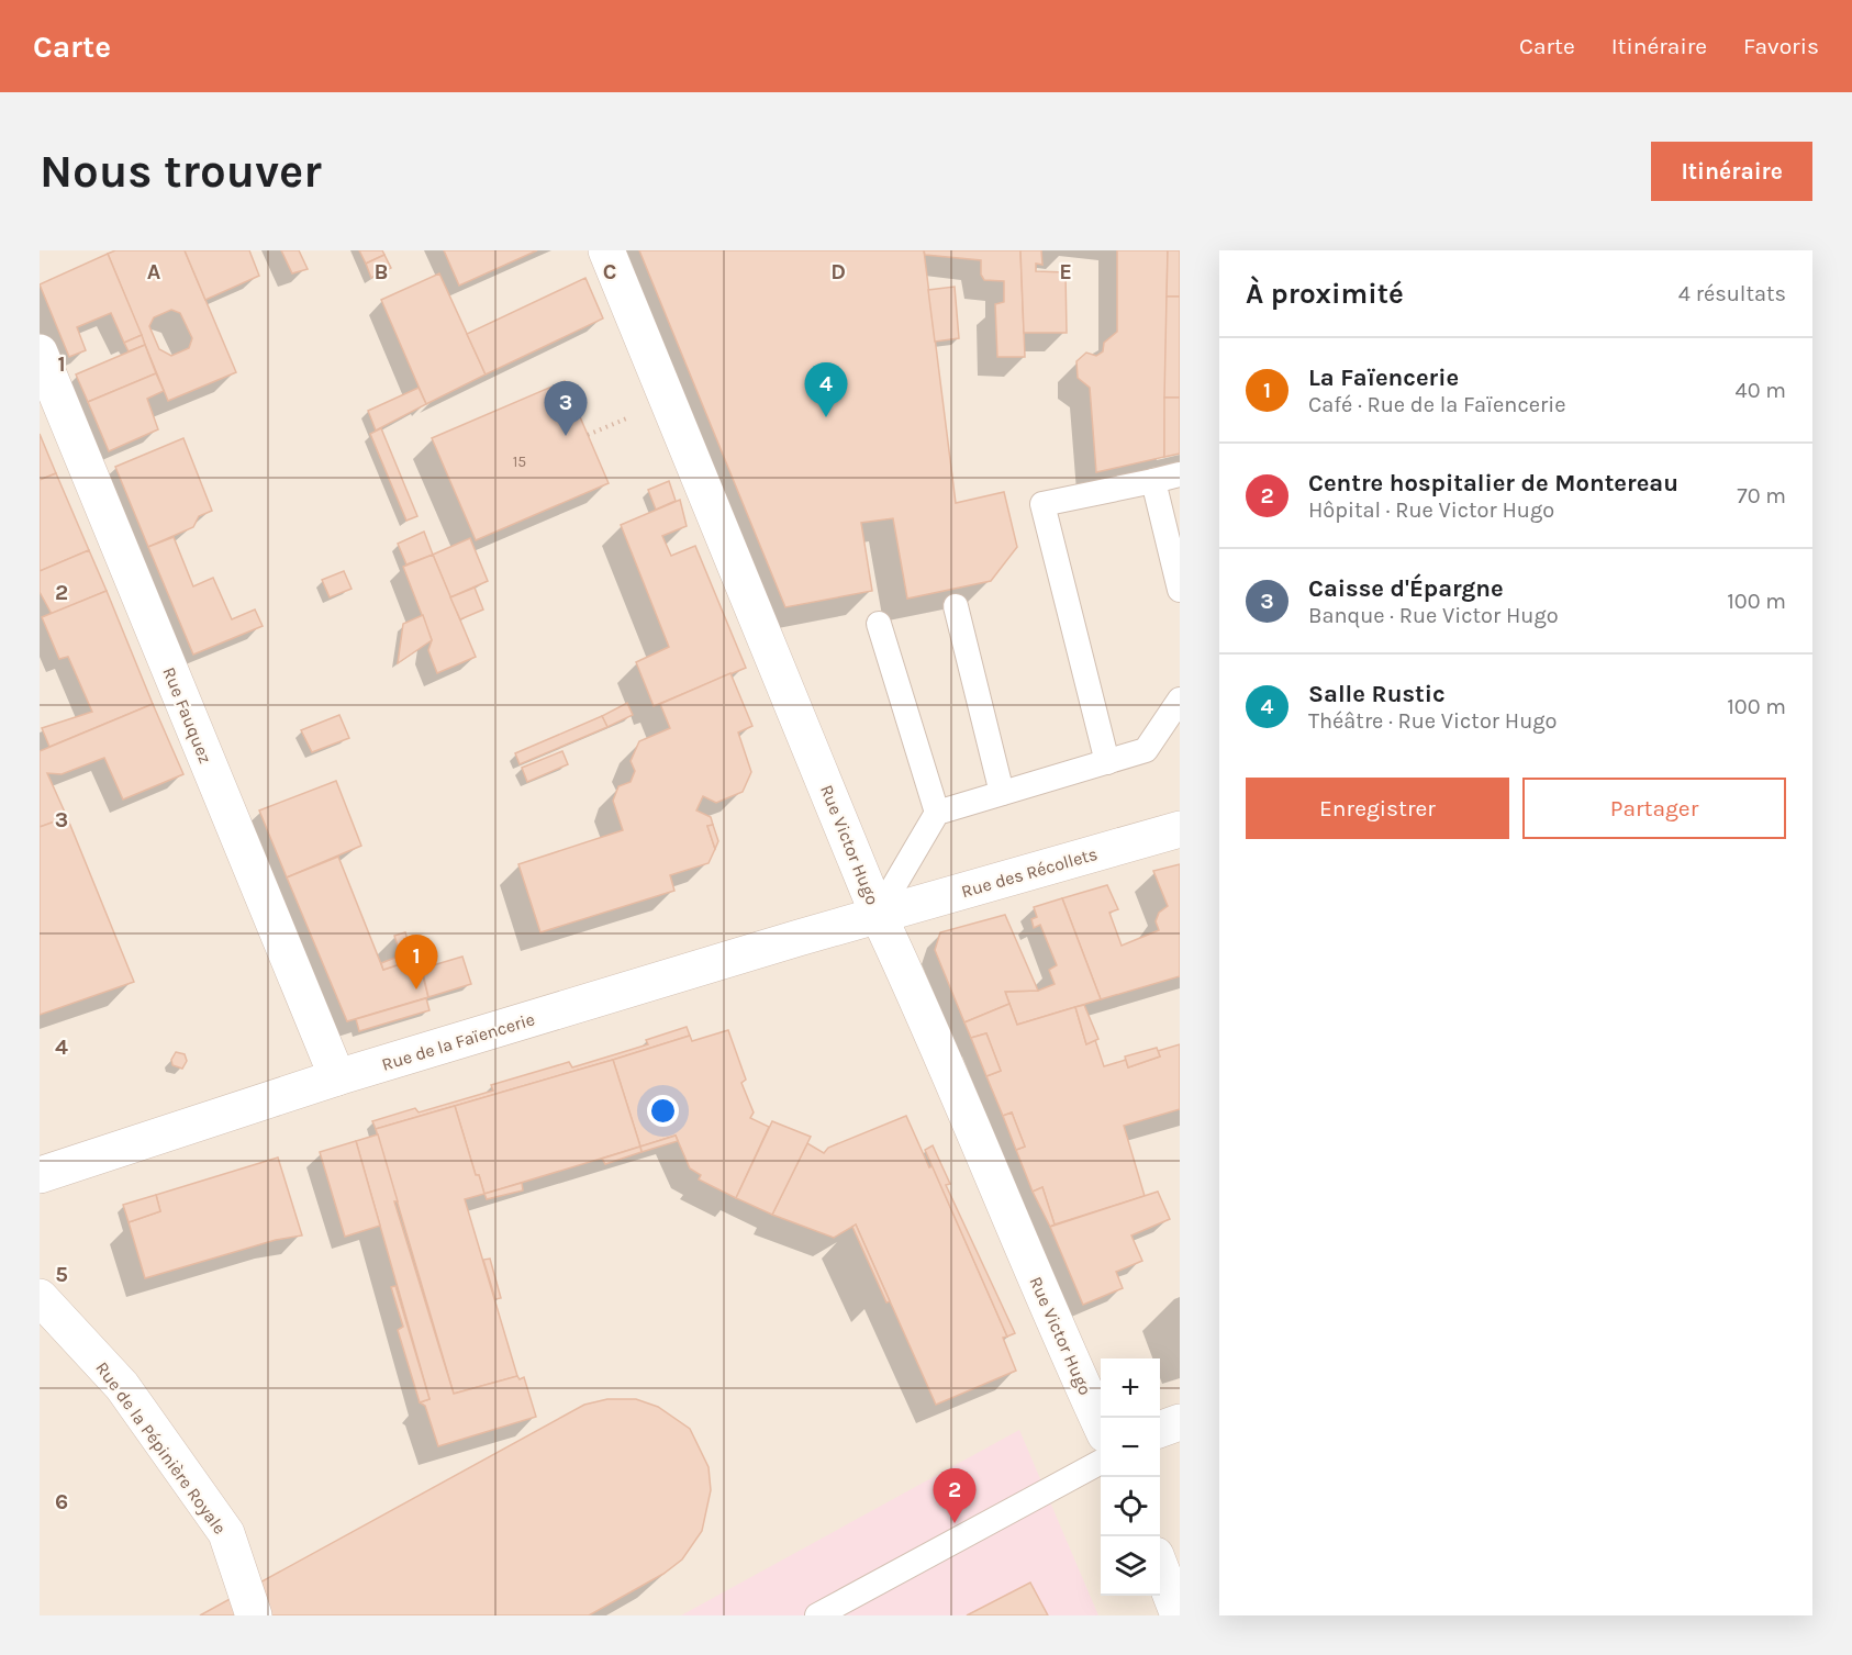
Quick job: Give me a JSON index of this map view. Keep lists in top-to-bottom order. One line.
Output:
{"streets":{"street":["Rue Fauquez","Rue Victor Hugo","Rue des Récollets","Rue de la Faïencerie","Rue de la Pépinière Royale"]},"crossings":[["Rue Fauquez","Rue de la Faïencerie"],["Rue Victor Hugo","Rue des Récollets"],["Rue Victor Hugo","Rue de la Faïencerie"],["Rue des Récollets","Rue de la Faïencerie"]],"house_numbers":["15"],"page":{"header":"Carte","nav":["Carte","Itinéraire","Favoris"],"buttons":["Itinéraire",["Enregistrer","Partager"]],"title":"Nous trouver","heading":["À proximité","4 résultats"],"list":[{"mark":"1","name":"La Faïencerie","note":"Café · Rue de la Faïencerie","value":"40 m"},{"mark":"2","name":"Centre hospitalier de Montereau","note":"Hôpital · Rue Victor Hugo","value":"70 m"},{"mark":"3","name":"Caisse d'Épargne","note":"Banque · Rue Victor Hugo","value":"100 m"},{"mark":"4","name":"Salle Rustic","note":"Théâtre · Rue Victor Hugo","value":"100 m"}],"pins":["4","3","1","2"],"map_buttons":["+","−"]},"grid":{"columns":["A","B","C","D","E"],"rows":["1","2","3","4","5","6"]}}
